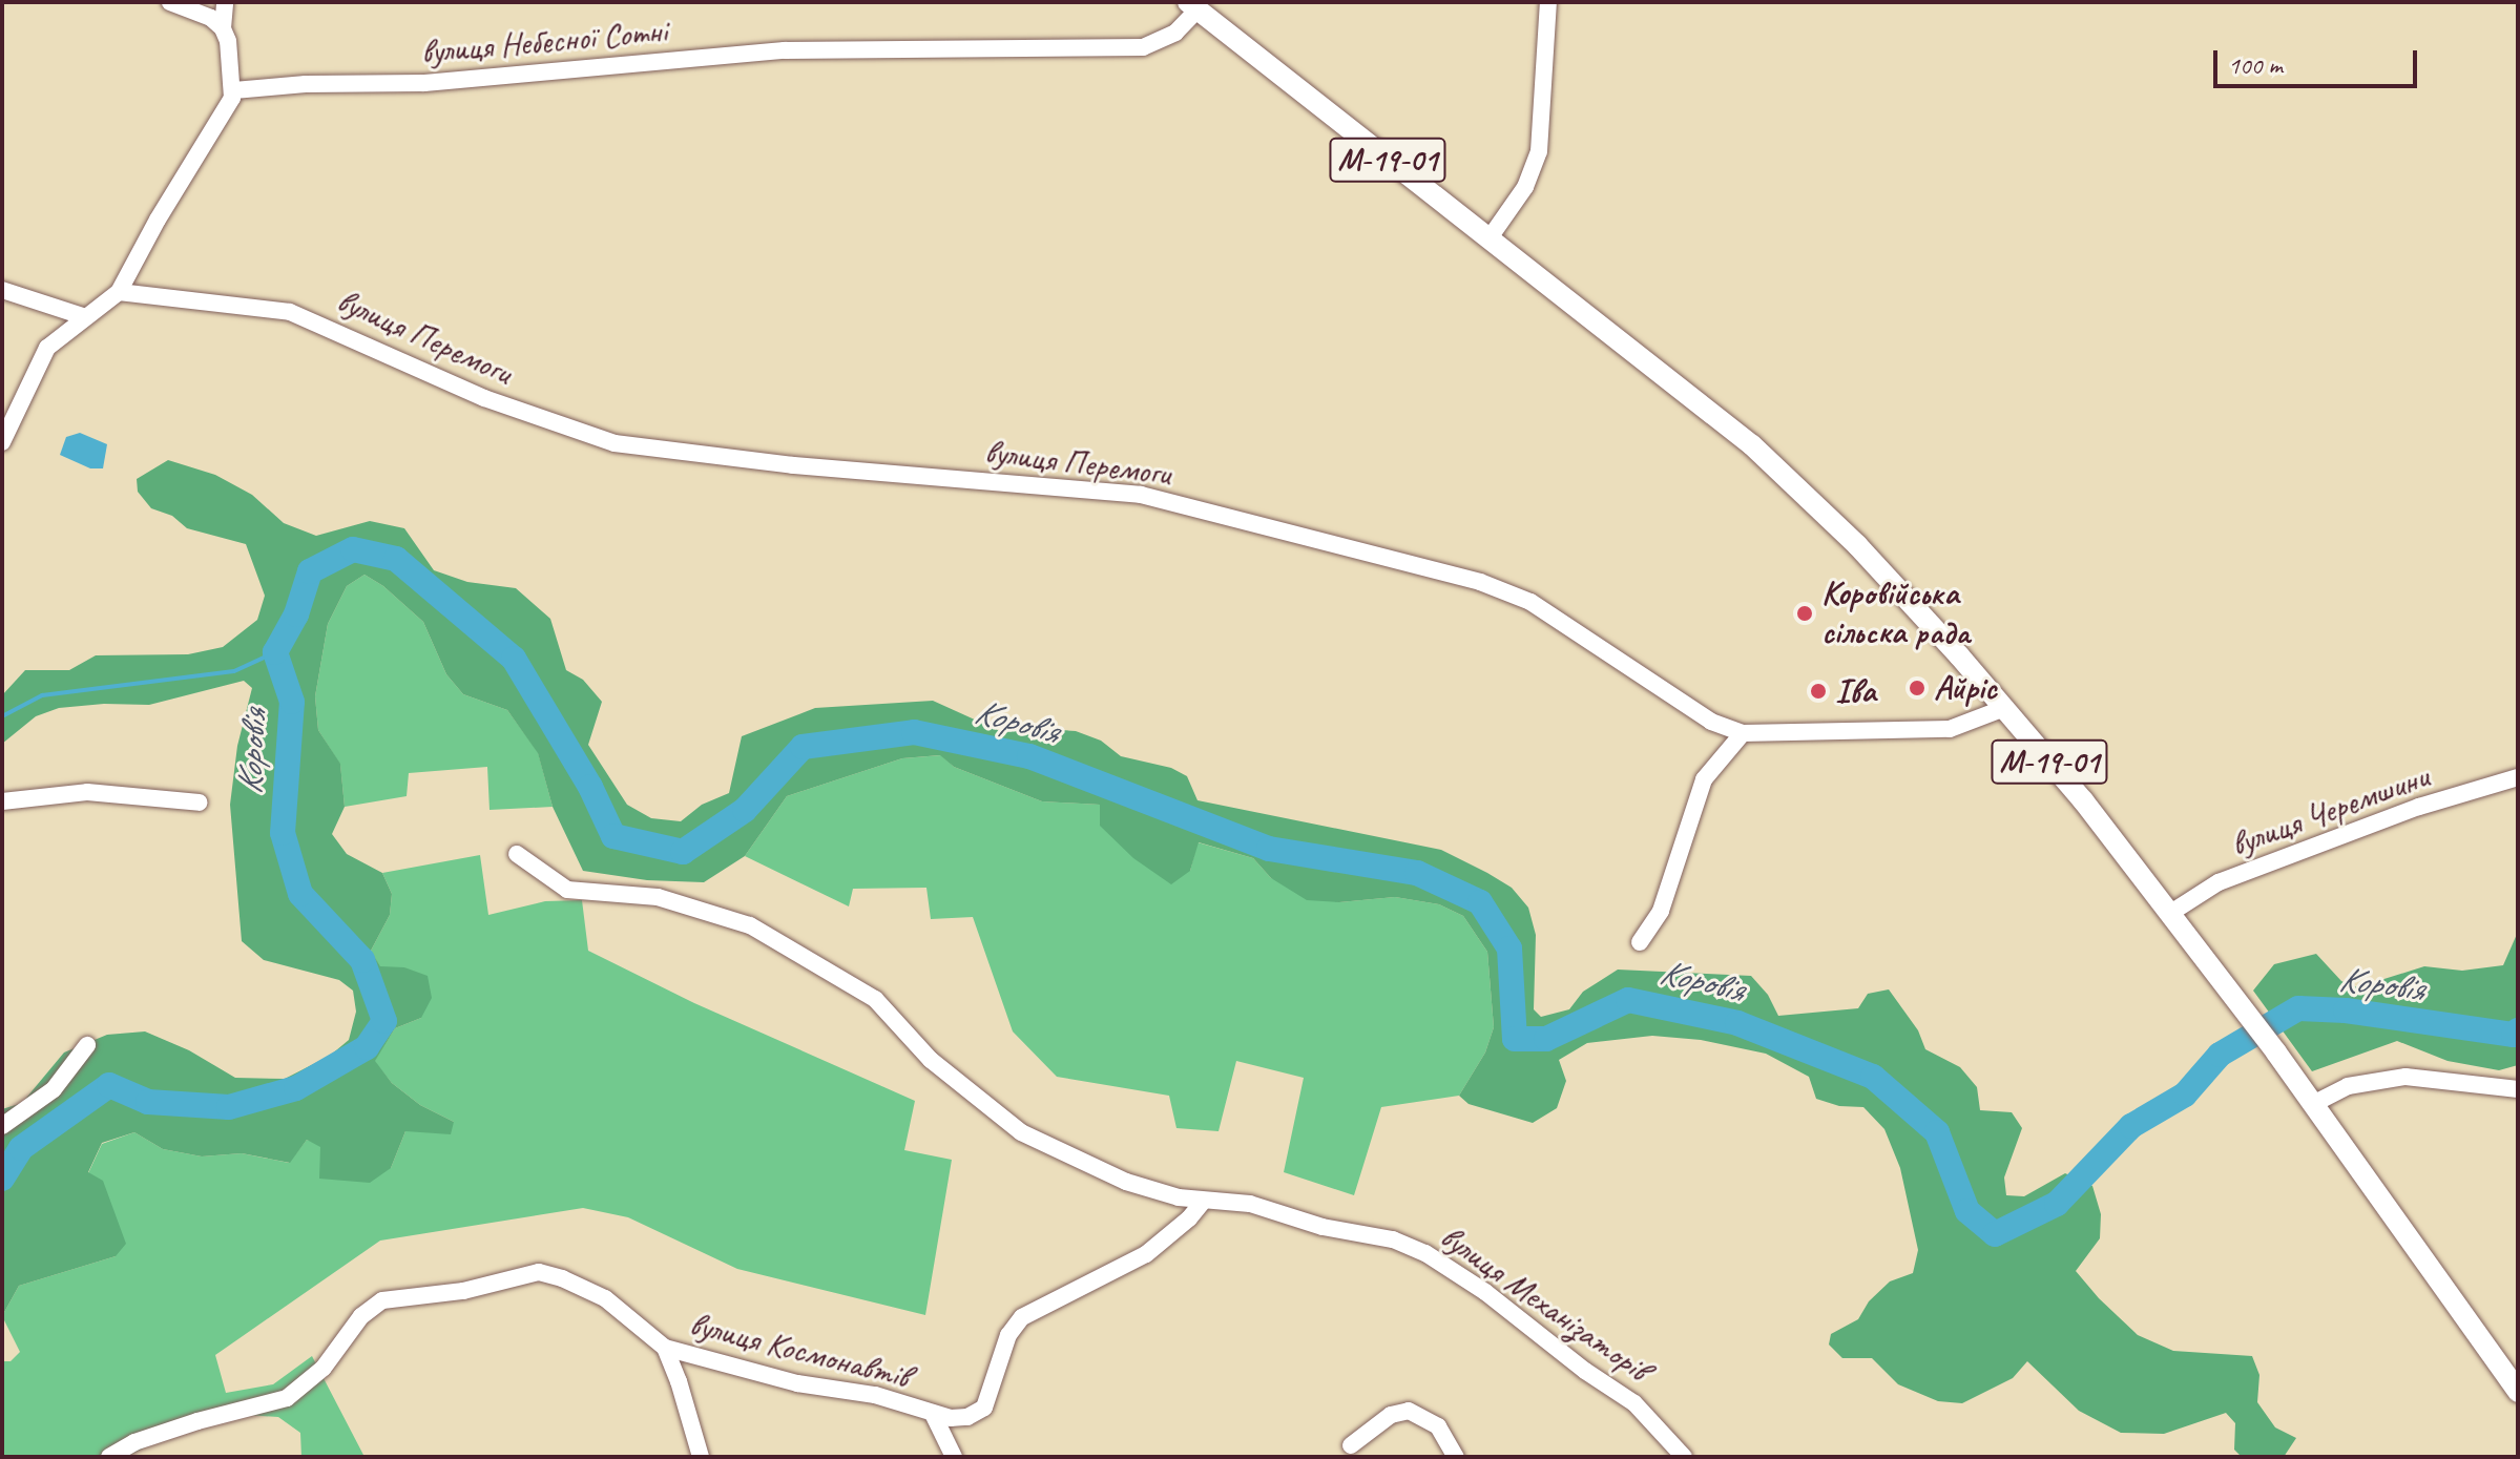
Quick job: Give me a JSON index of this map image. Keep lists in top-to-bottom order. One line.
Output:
{"streets":{"main road":["М-19-01"],"street":["вулиця Небесної Сотні","вулиця Перемоги","вулиця Черемшини","вулиця Механізаторів","вулиця Космонавтів"]},"crossings":[["вулиця Небесної Сотні","М-19-01"],["М-19-01","вулиця Перемоги"],["М-19-01","вулиця Черемшини"],["вулиця Механізаторів","вулиця Космонавтів"]],"water":["Коровія"],"places":["Коровійська сільска рада","Айріс","Іва"],"scale_bar":"100 m"}
